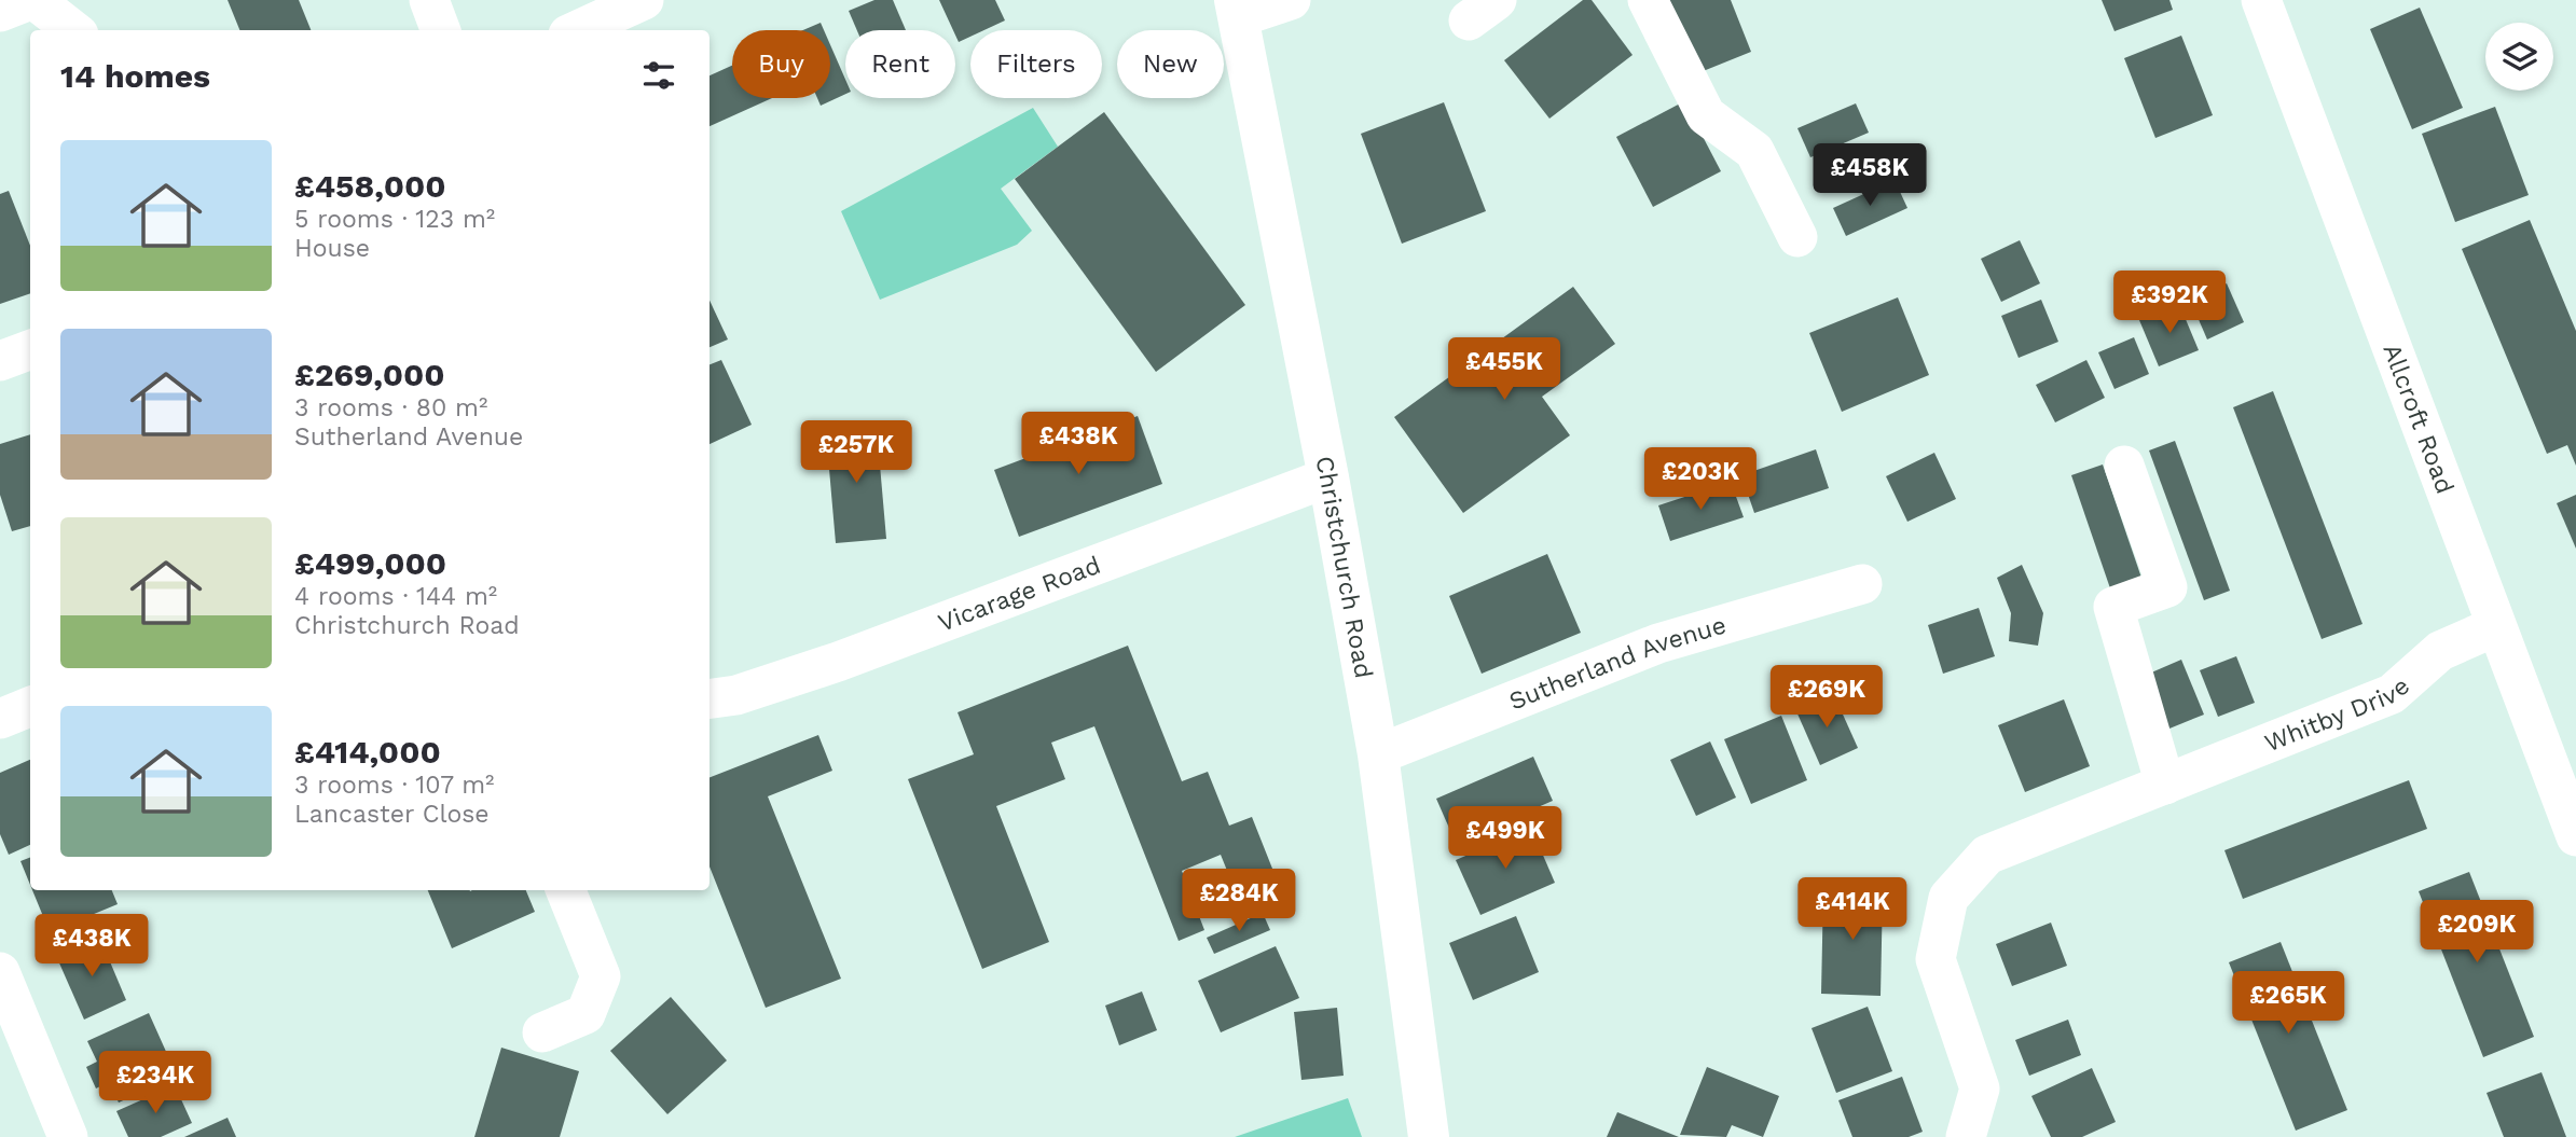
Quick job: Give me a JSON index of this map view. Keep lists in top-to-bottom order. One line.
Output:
{"streets":{"main road":["Christchurch Road"],"street":["Allcroft Road","Vicarage Road","Sutherland Avenue","Whitby Drive"]},"crossings":[["Allcroft Road","Whitby Drive"],["Christchurch Road","Vicarage Road"],["Christchurch Road","Sutherland Avenue"]],"page":{"chip":["Buy","Rent","Filters","New"],"heading":"14 homes","list":[{"name":"£458,000","note":"5 rooms · 123 m² · House"},{"name":"£269,000","note":"3 rooms · 80 m² · Sutherland Avenue"},{"name":"£499,000","note":"4 rooms · 144 m² · Christchurch Road"},{"name":"£414,000","note":"3 rooms · 107 m² · Lancaster Close"}],"price":["£458K","£392K","£455K","£438K","£257K","£203K","£269K","£499K","£284K","£414K","£209K","£438K","£265K","£234K"]}}
